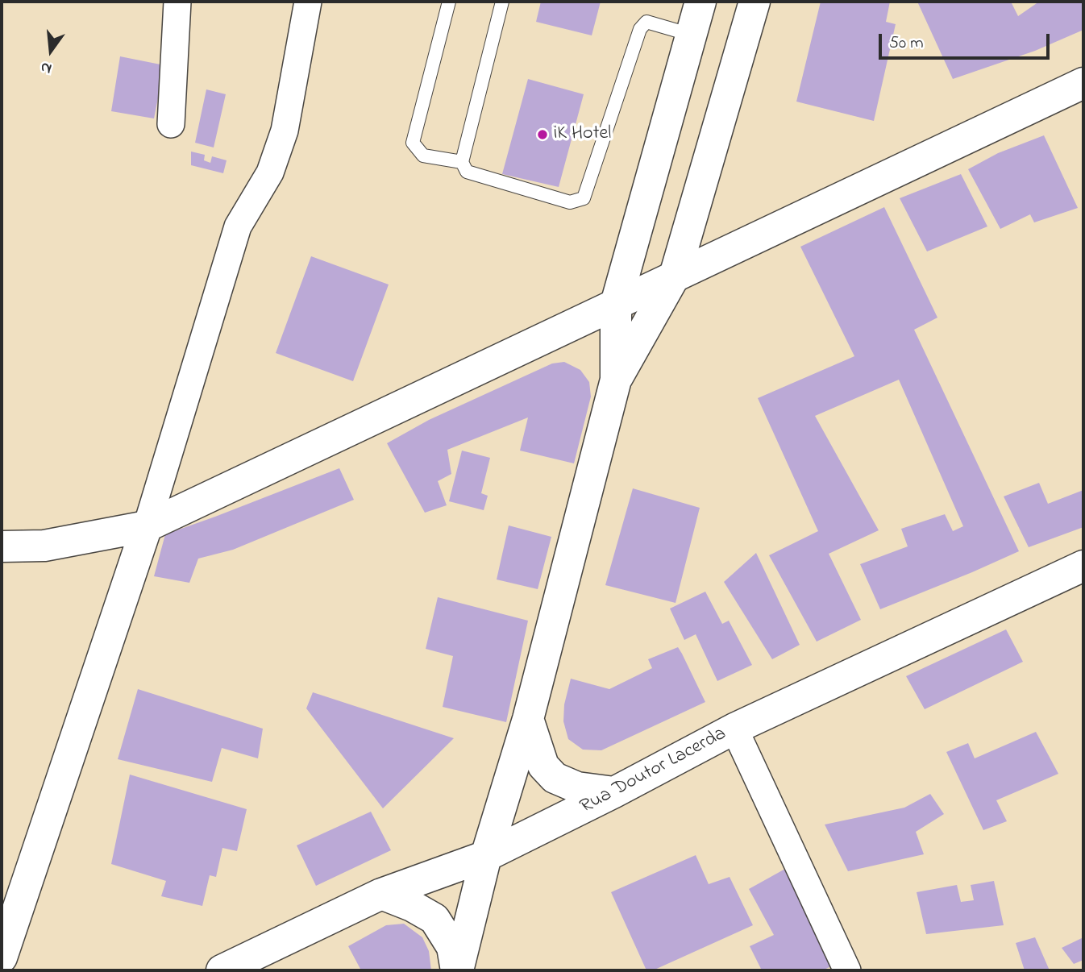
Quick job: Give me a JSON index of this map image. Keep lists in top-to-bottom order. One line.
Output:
{"streets":{"main road":["Rua Doutor Lacerda"]},"places":["iK Hotel"],"scale_bar":"50 m","north":"bottom"}
